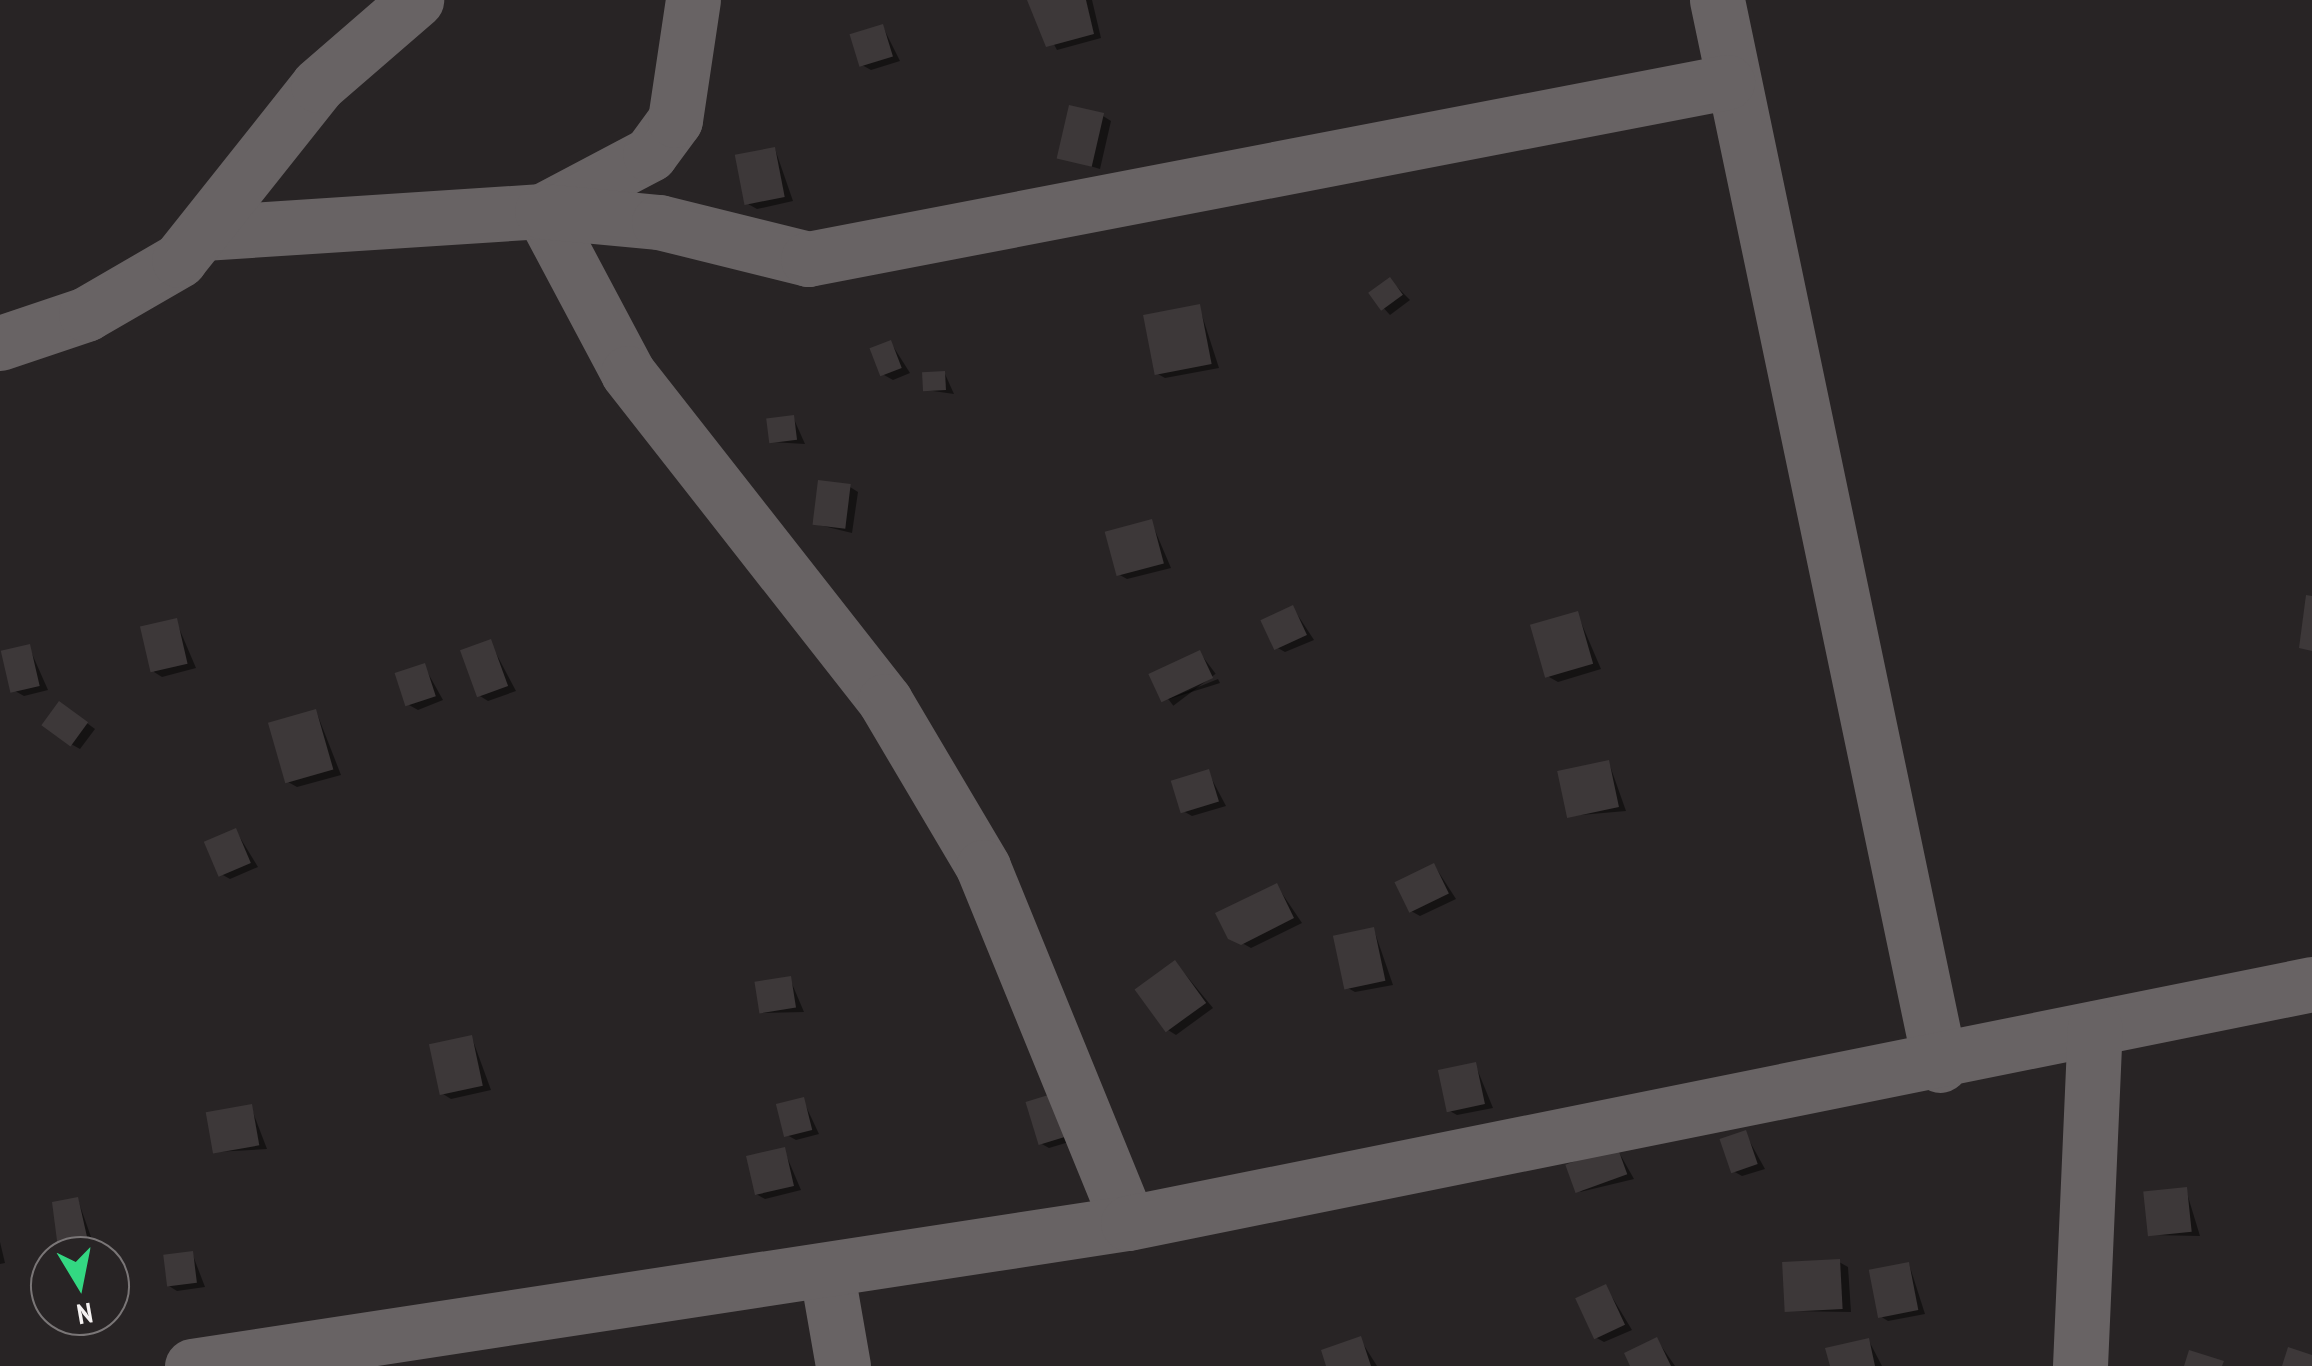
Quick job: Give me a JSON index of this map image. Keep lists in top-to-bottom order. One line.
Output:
{"north":"bottom"}
